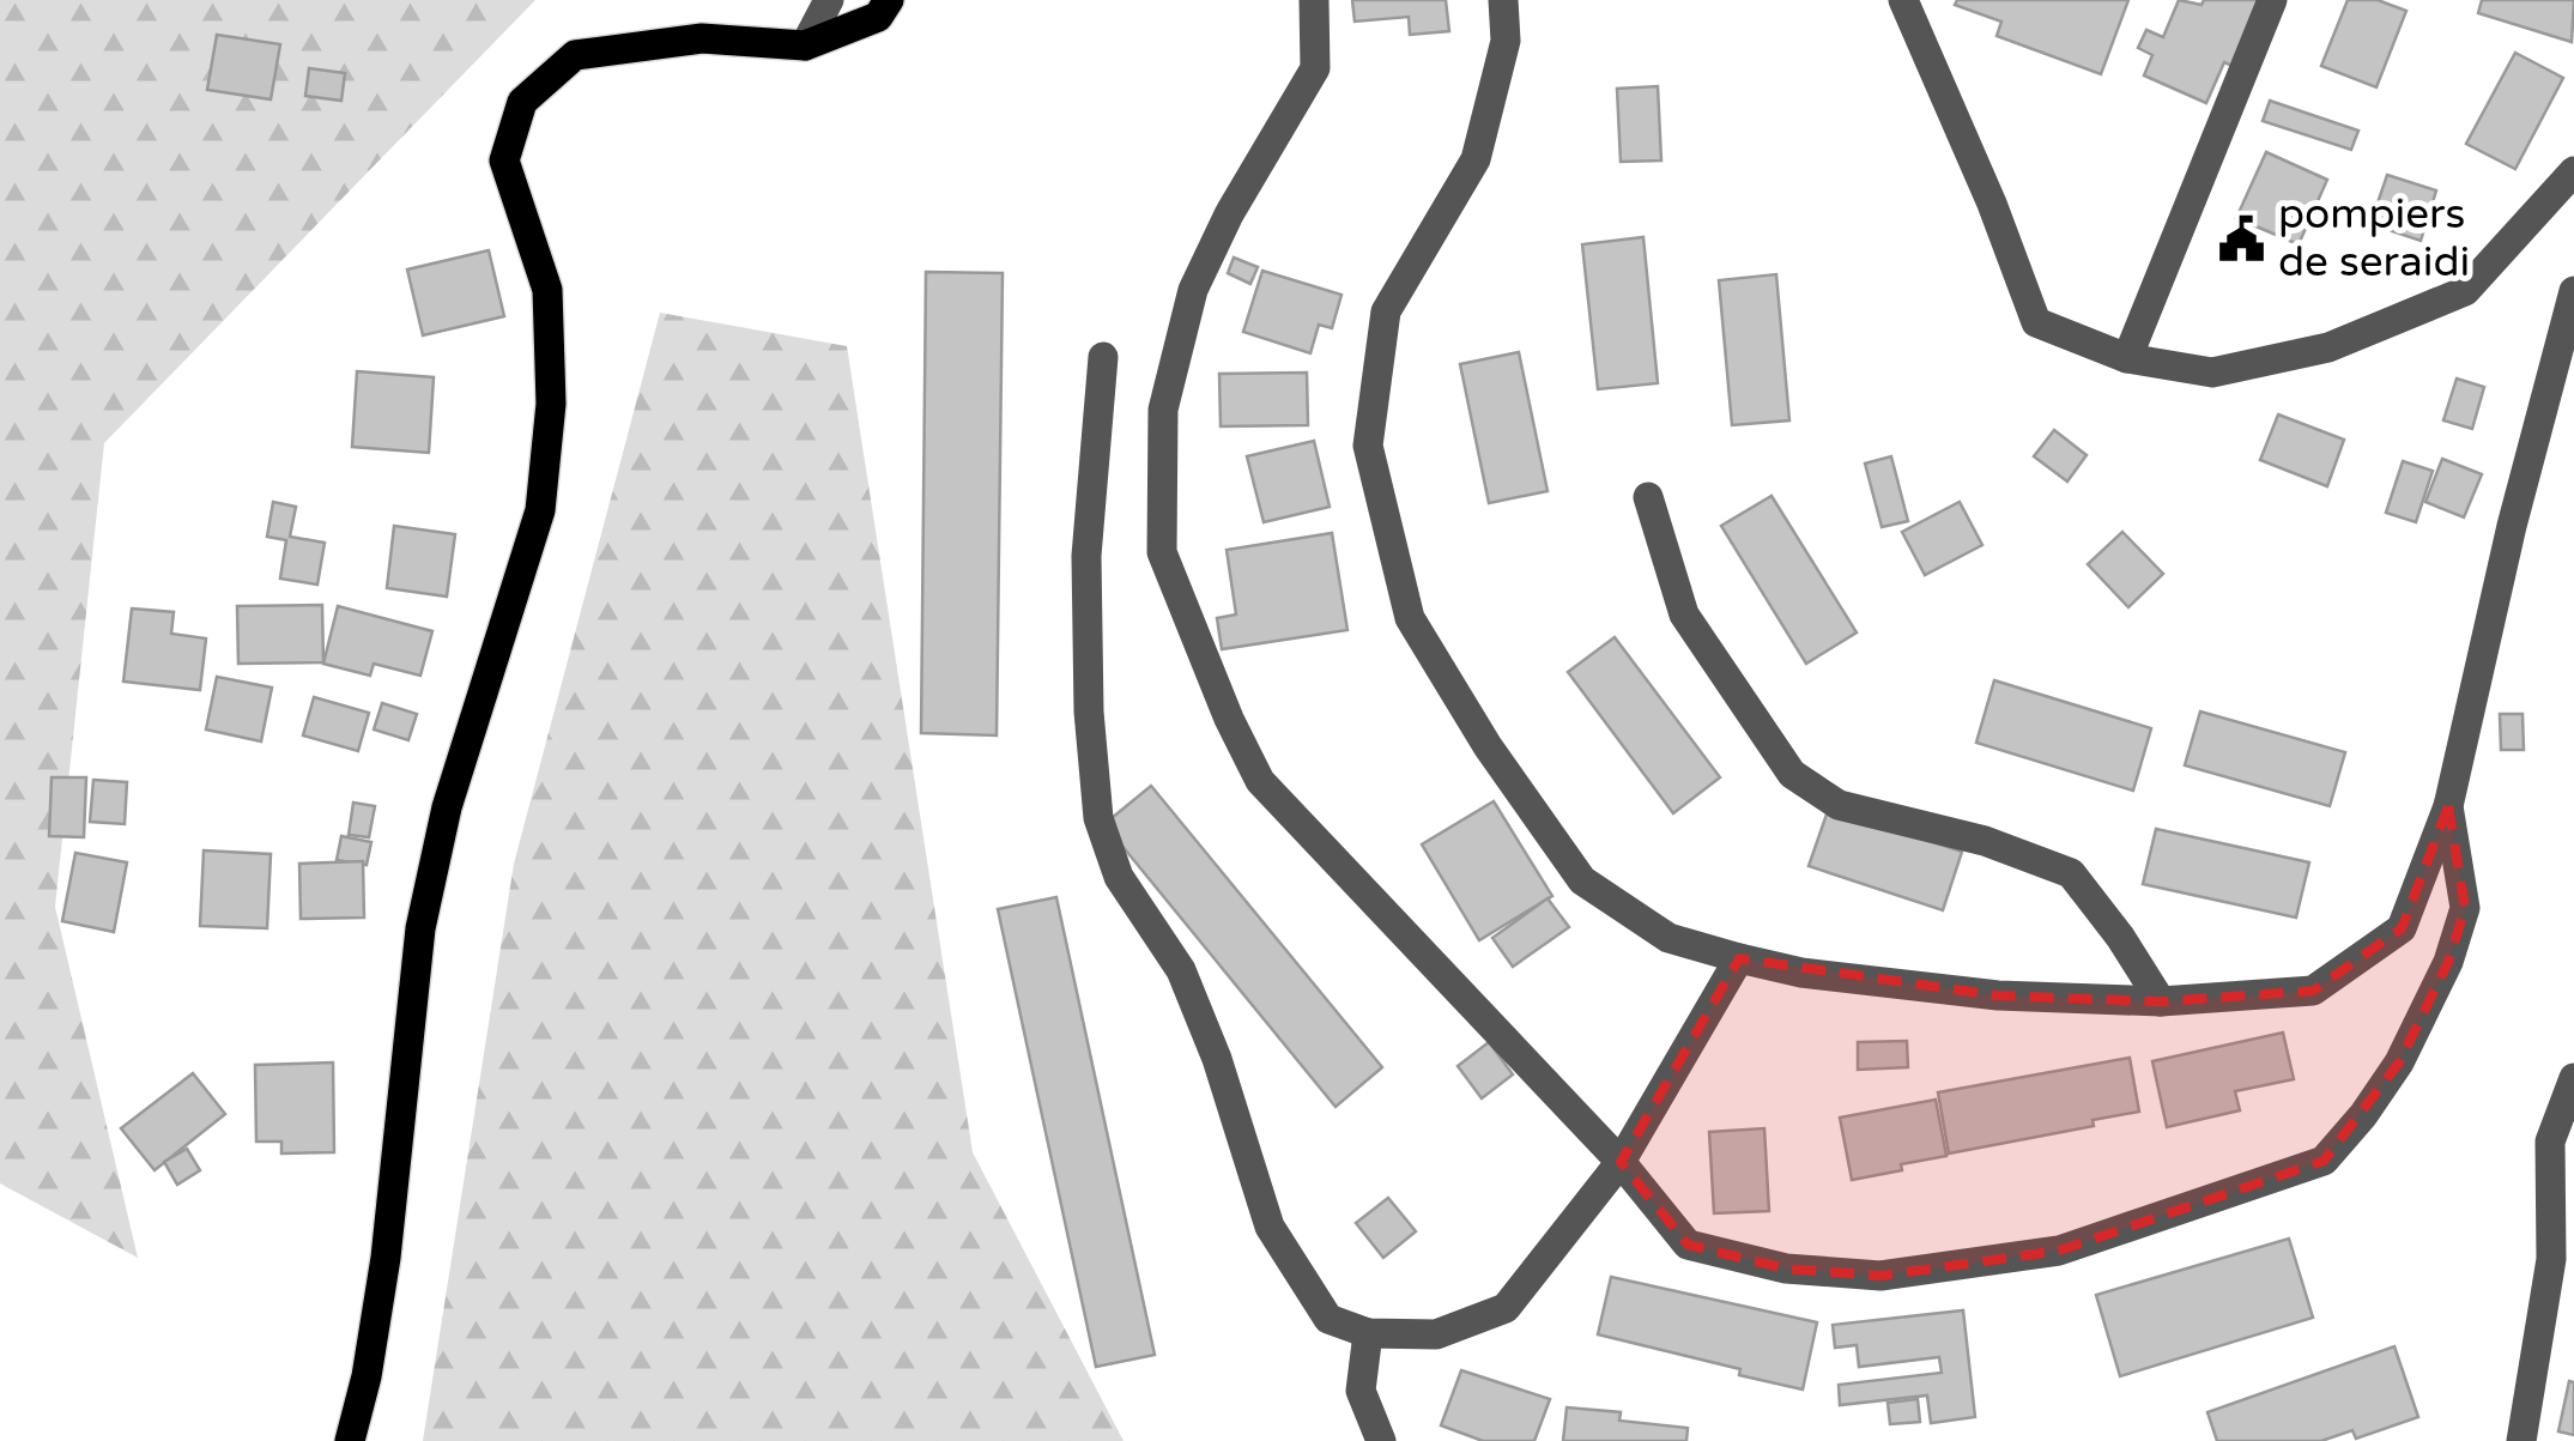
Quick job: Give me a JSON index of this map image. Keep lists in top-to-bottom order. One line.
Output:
{"places":{"public building":["pompiers de seraidi"]}}
